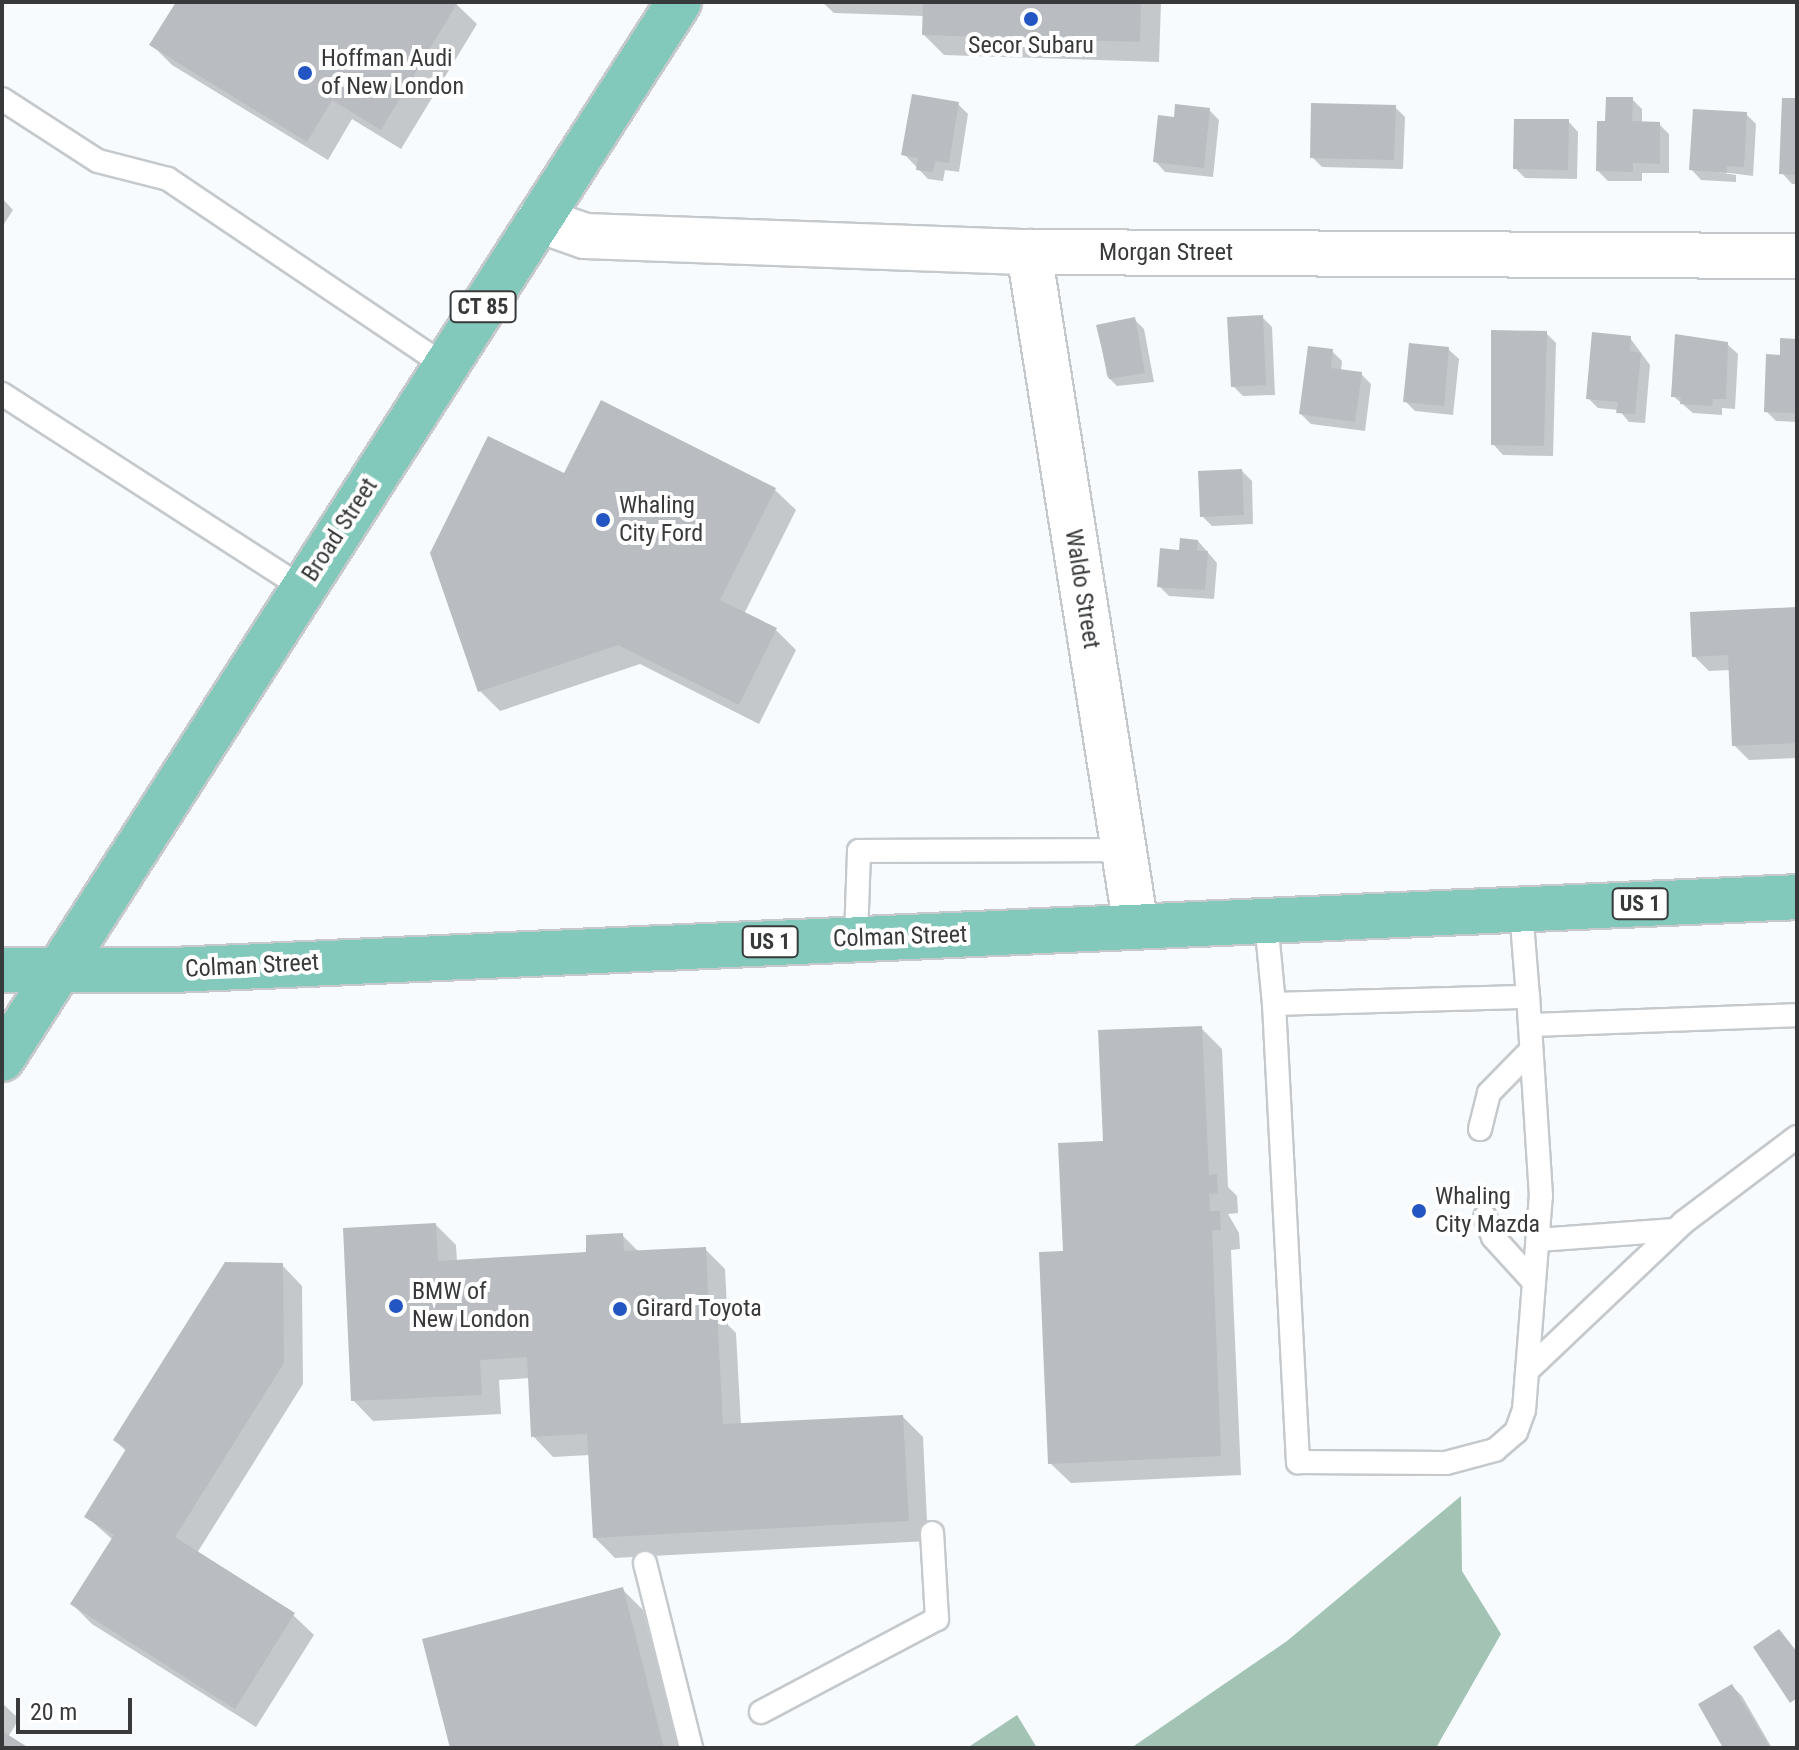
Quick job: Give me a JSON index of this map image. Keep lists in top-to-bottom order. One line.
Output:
{"streets":{"main road":["CT 85","Broad Street","US 1","Colman Street"],"street":["Morgan Street","Waldo Street"]},"crossings":[["Morgan Street","Broad Street"],["Morgan Street","Waldo Street"],["Broad Street","Colman Street"],["Waldo Street","Colman Street"]],"places":["Secor Subaru","Hoffman Audi of New London","Whaling City Ford","Whaling City Mazda","BMW of New London","Girard Toyota"],"scale_bar":"20 m"}
